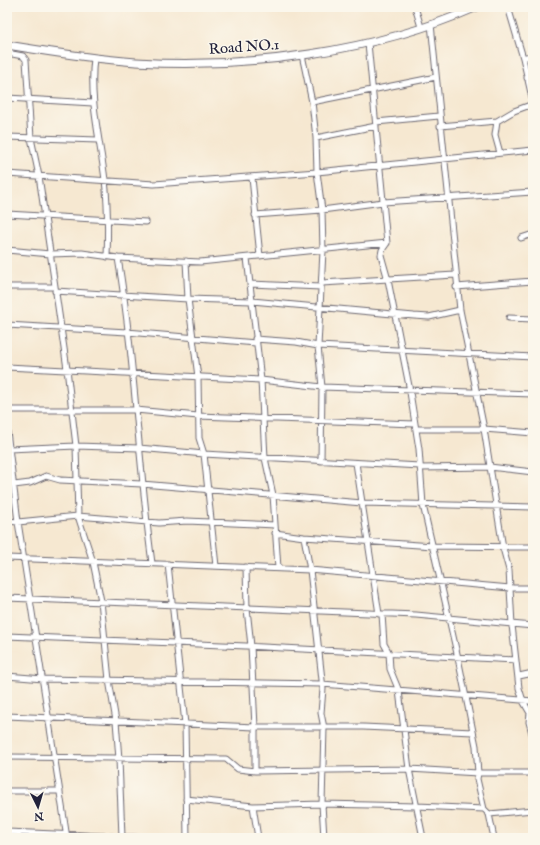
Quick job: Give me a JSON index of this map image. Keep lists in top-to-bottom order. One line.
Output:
{"streets":{"highway":["Road NO.1"]},"north":"bottom"}
